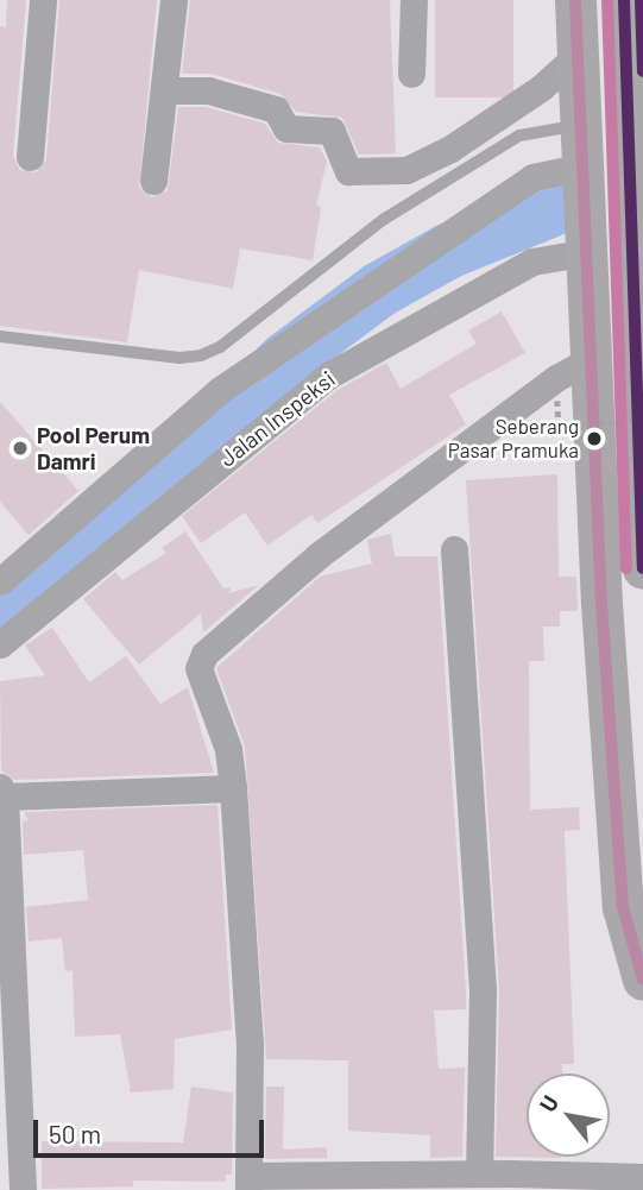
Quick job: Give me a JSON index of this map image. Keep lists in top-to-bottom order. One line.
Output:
{"streets":{"street":["Jalan Inspeksi"]},"places":["Seberang Pasar Pramuka","Pool Perum Damri"],"scale_bar":"50 m","north":"top left"}
